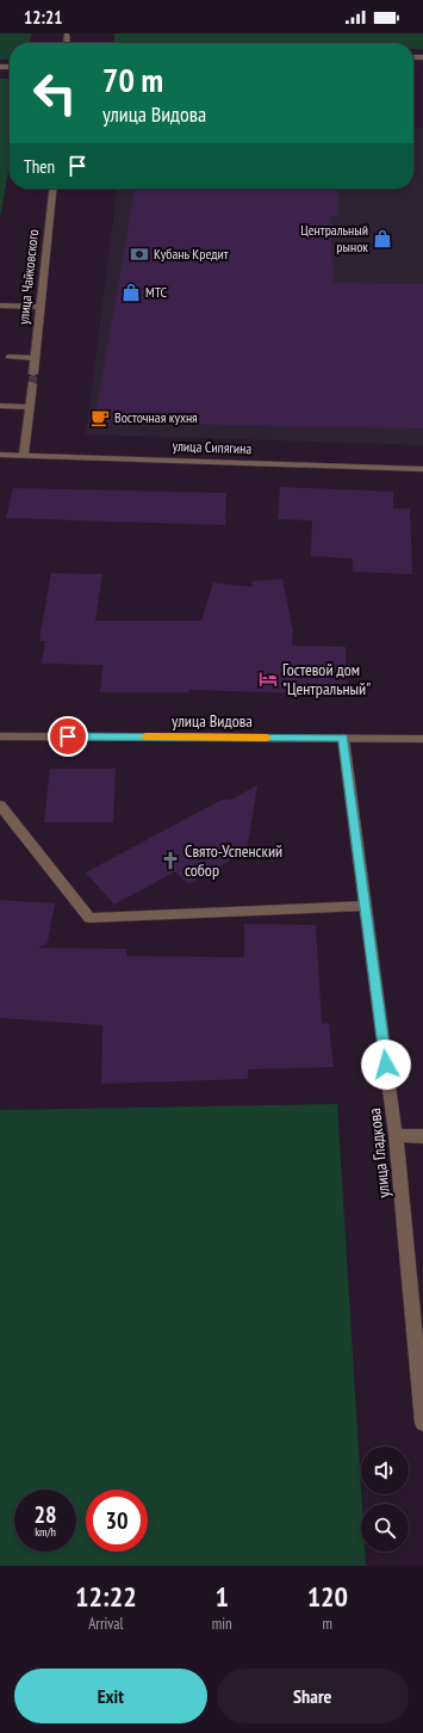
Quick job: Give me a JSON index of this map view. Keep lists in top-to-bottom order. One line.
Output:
{"streets":{"street":["улица Чайковского","улица Сипягина","улица Видова","улица Гладкова"]},"crossings":[["улица Видова","улица Гладкова"]],"places":{"shop":["Центральный рынок","МТС"],"bank":["Кубань Кредит"],"cafe":["Восточная кухня"],"hotel":["Гостевой дом \"Центральный\""],"church":["Свято-Успенский собор"]},"page":{"status":"12:21","turn":["70 m","улица Видова"],"then":"Then","speed":"28 km/h","limit":"30","eta":["12:22","Arrival","1","min","120","m"],"buttons":["Exit","Share"]}}
